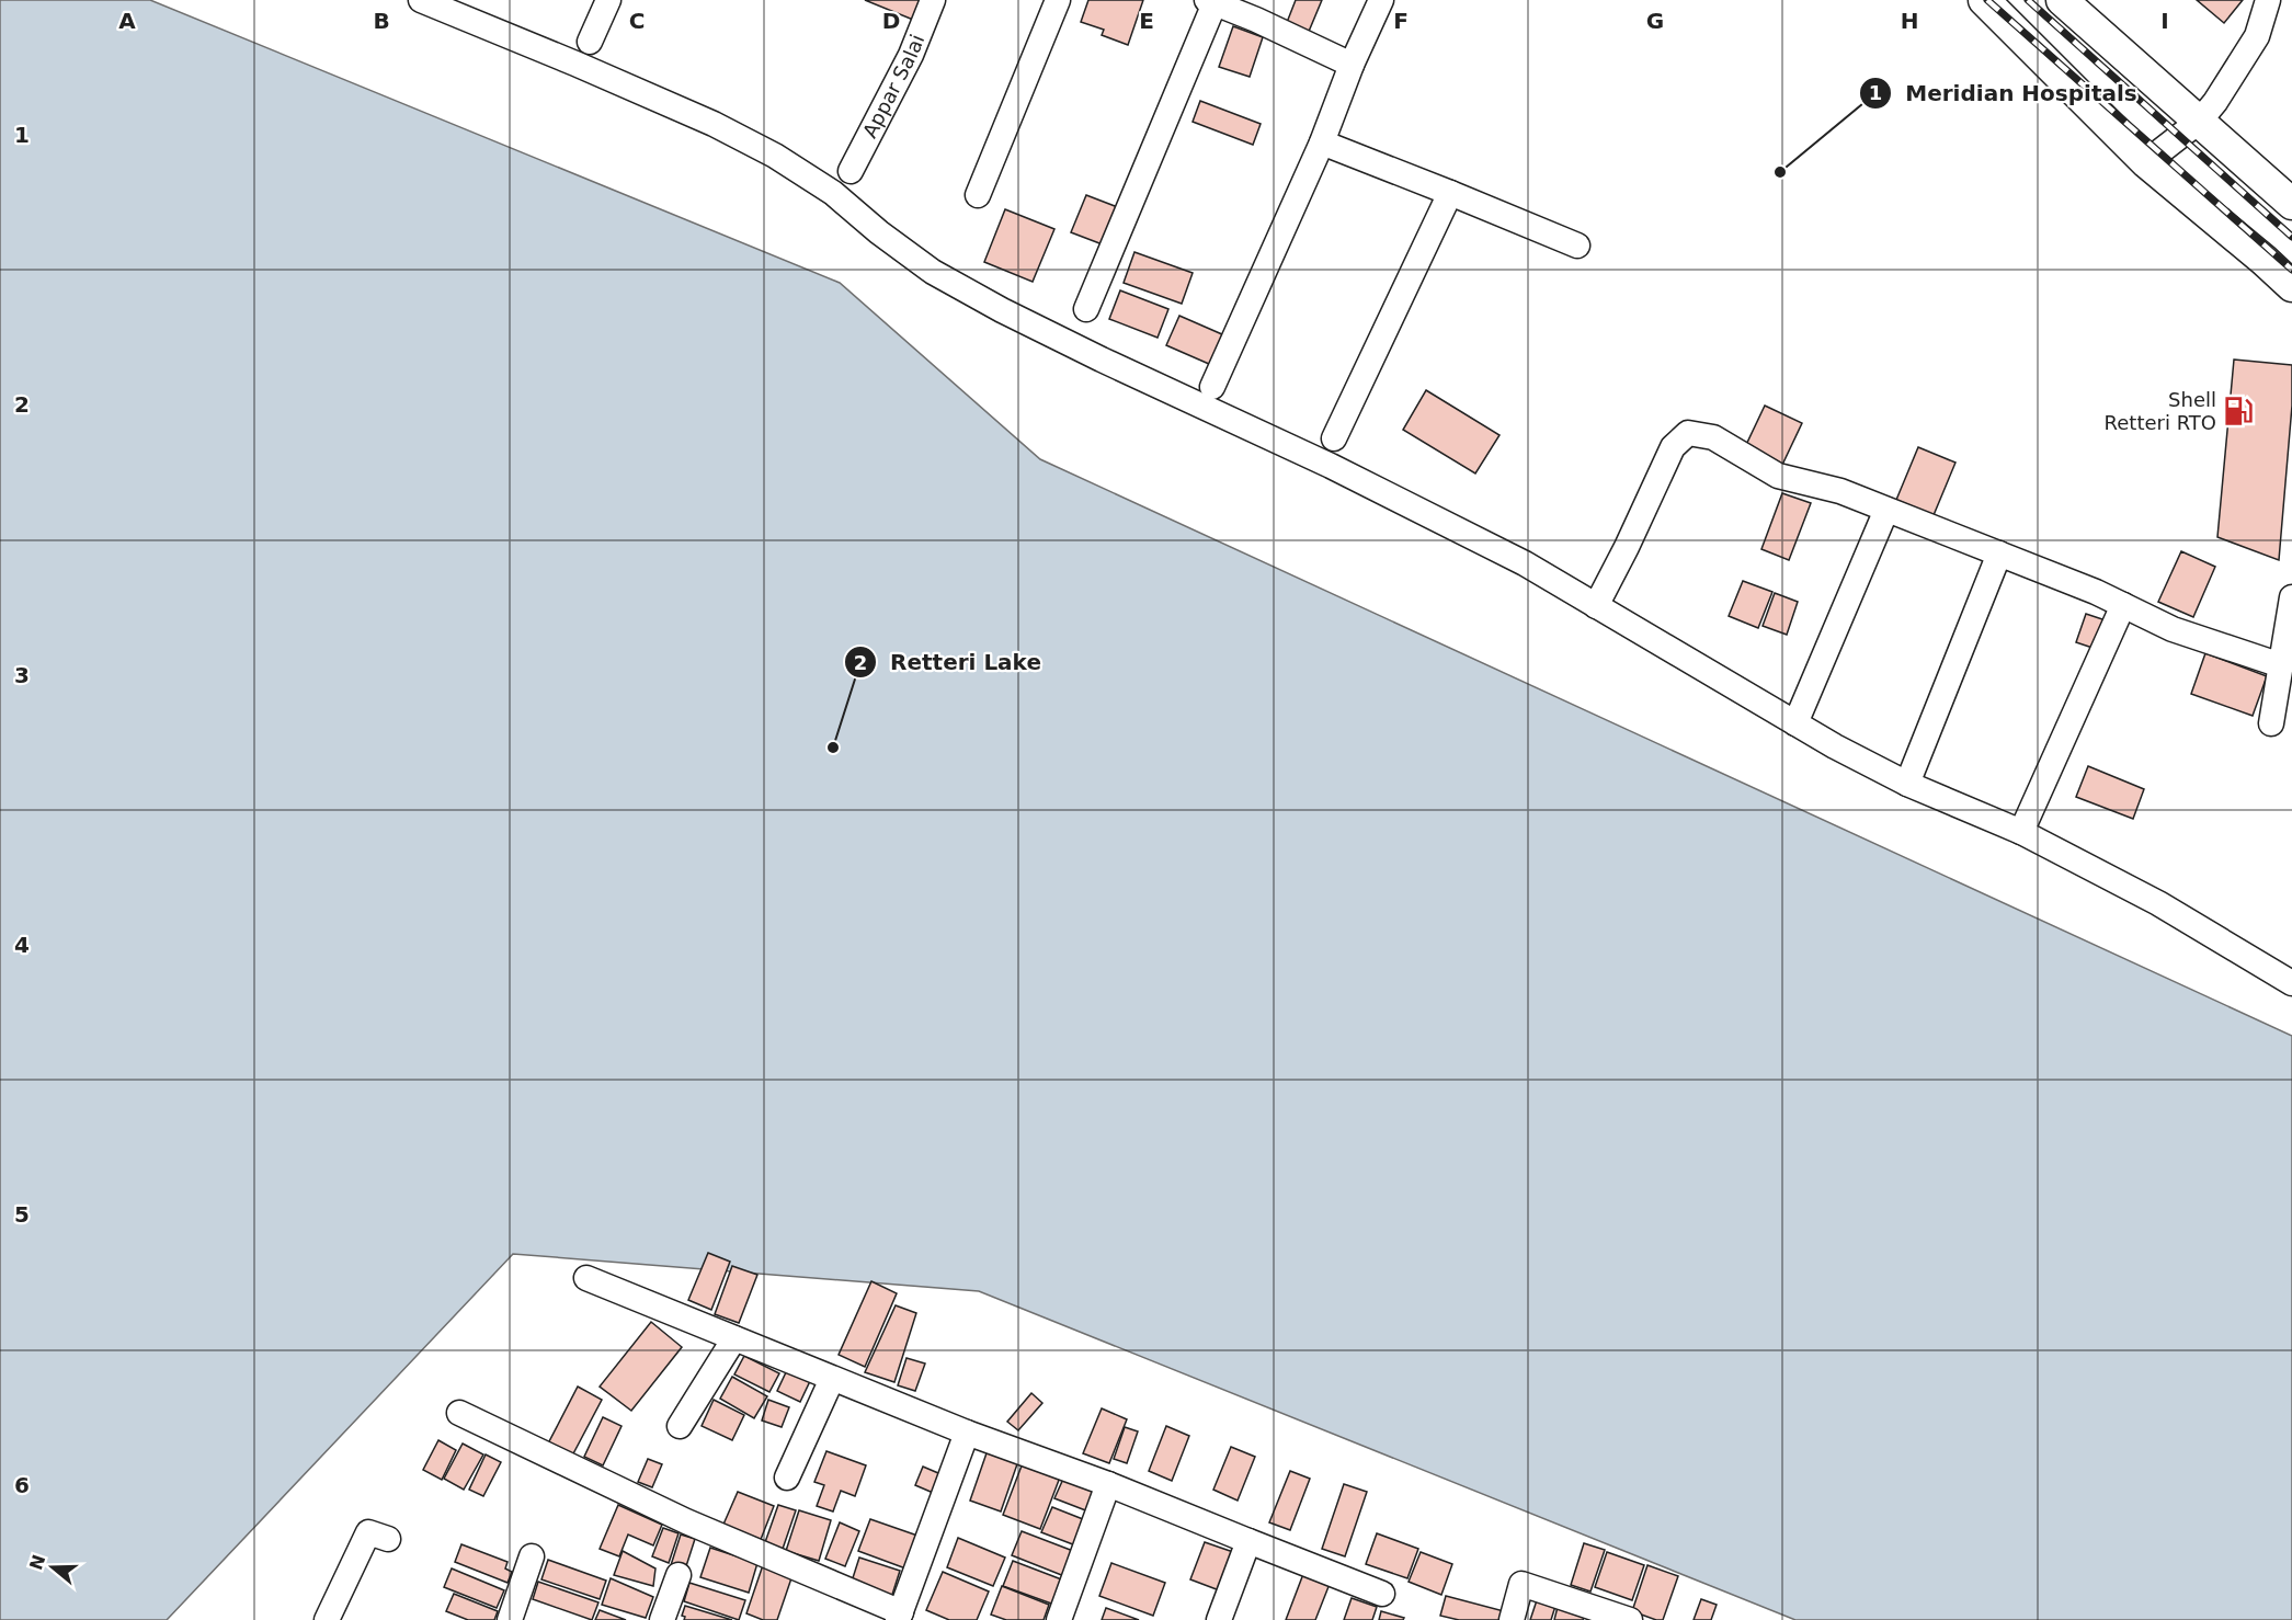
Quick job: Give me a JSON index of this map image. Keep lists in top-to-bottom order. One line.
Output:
{"streets":{"street":["Appar Salai"]},"places":{"other":["Meridian Hospitals","Retteri Lake"],"fuel station":["Shell Retteri RTO"]},"north":"left","grid":{"columns":["A","B","C","D","E","F","G","H","I"],"rows":["1","2","3","4","5","6"]}}
